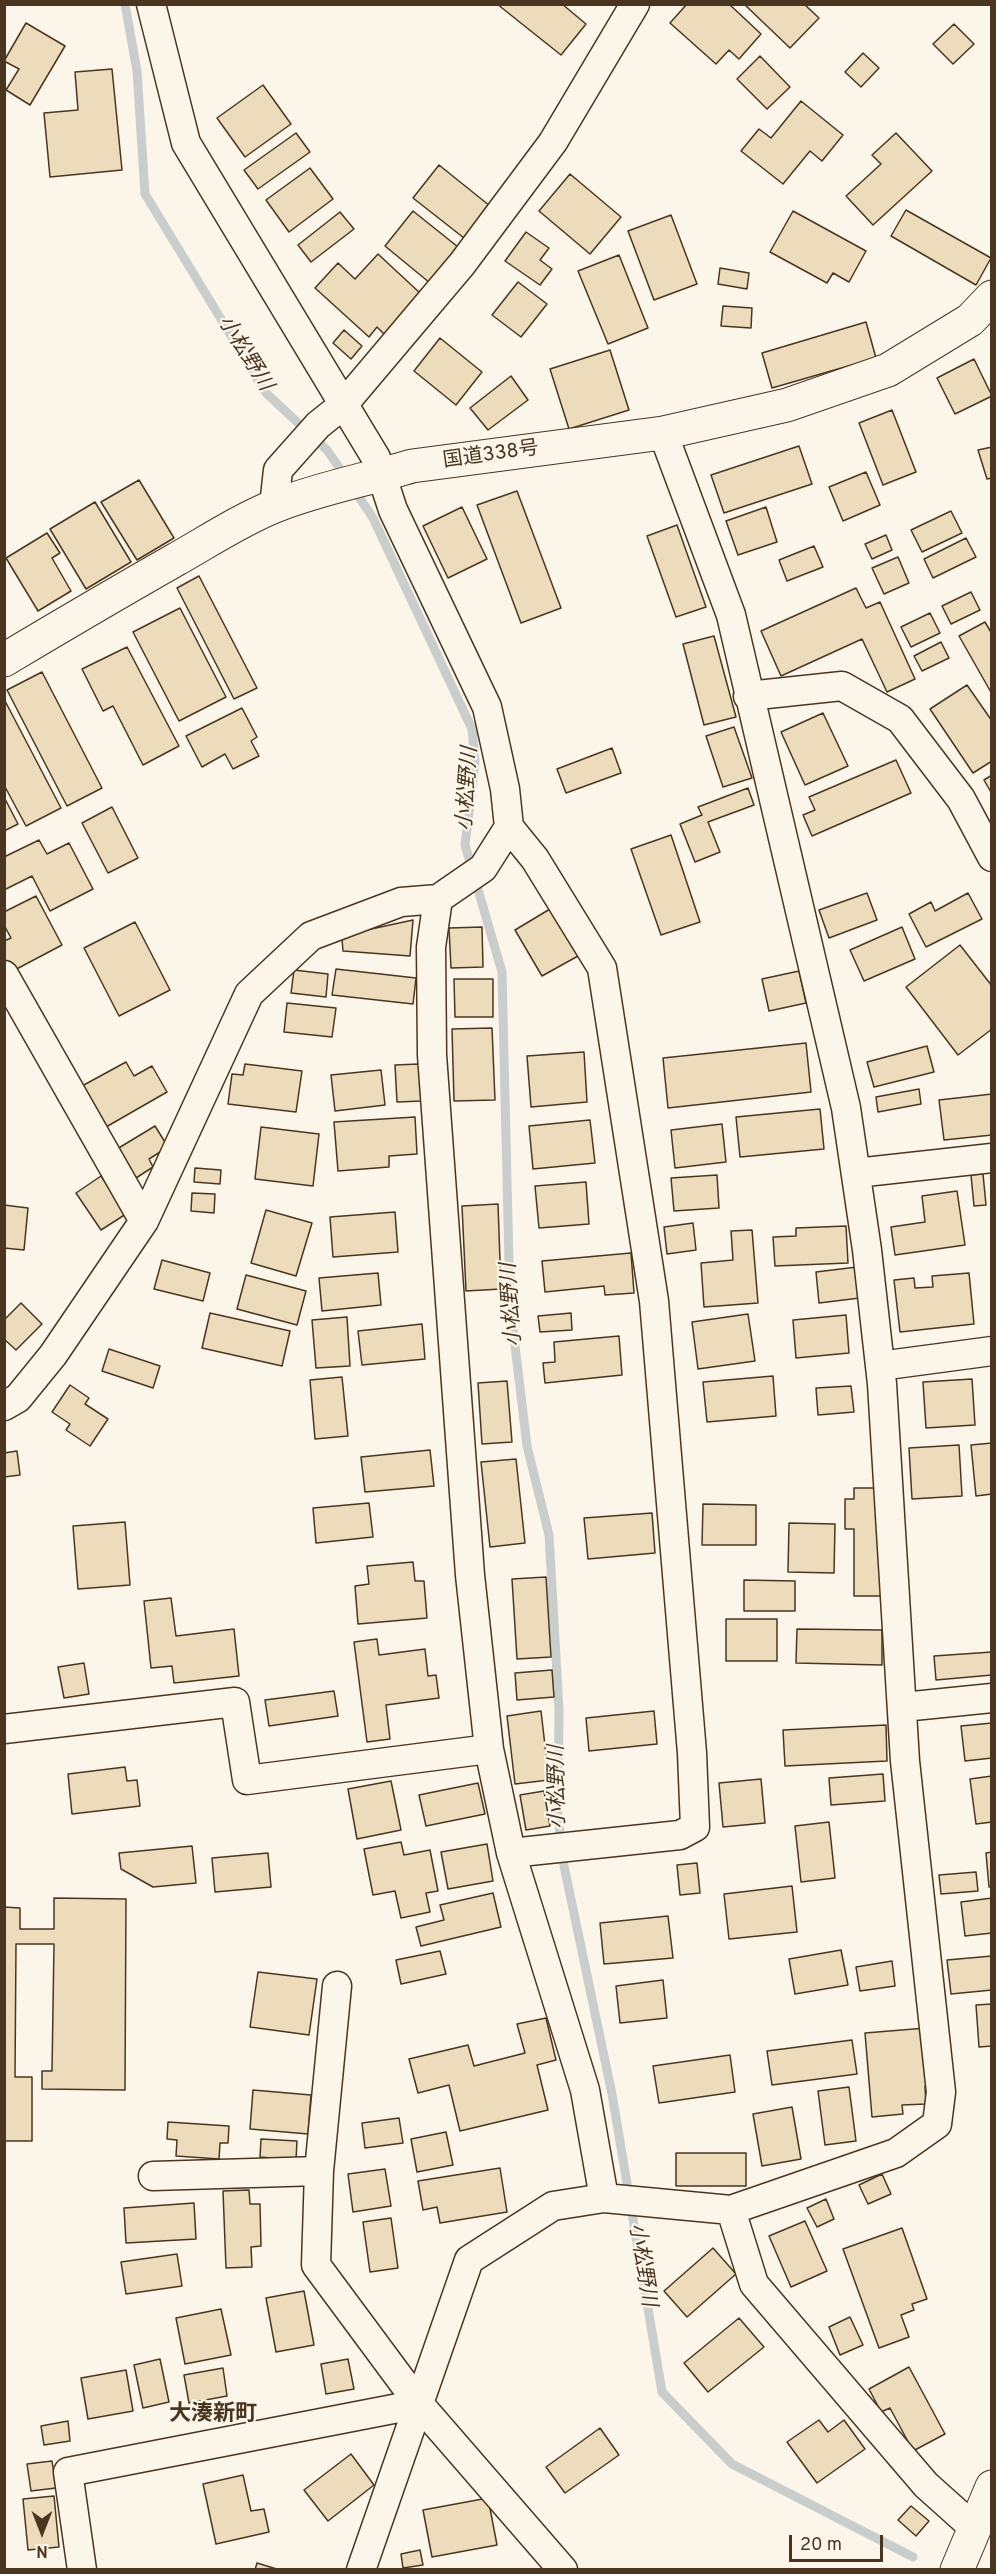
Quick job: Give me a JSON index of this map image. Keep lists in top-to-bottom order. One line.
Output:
{"streets":{"highway":["国道338号"]},"districts":["大湊新町"],"water":["小松野川"],"scale_bar":"20 m","north":"bottom"}
